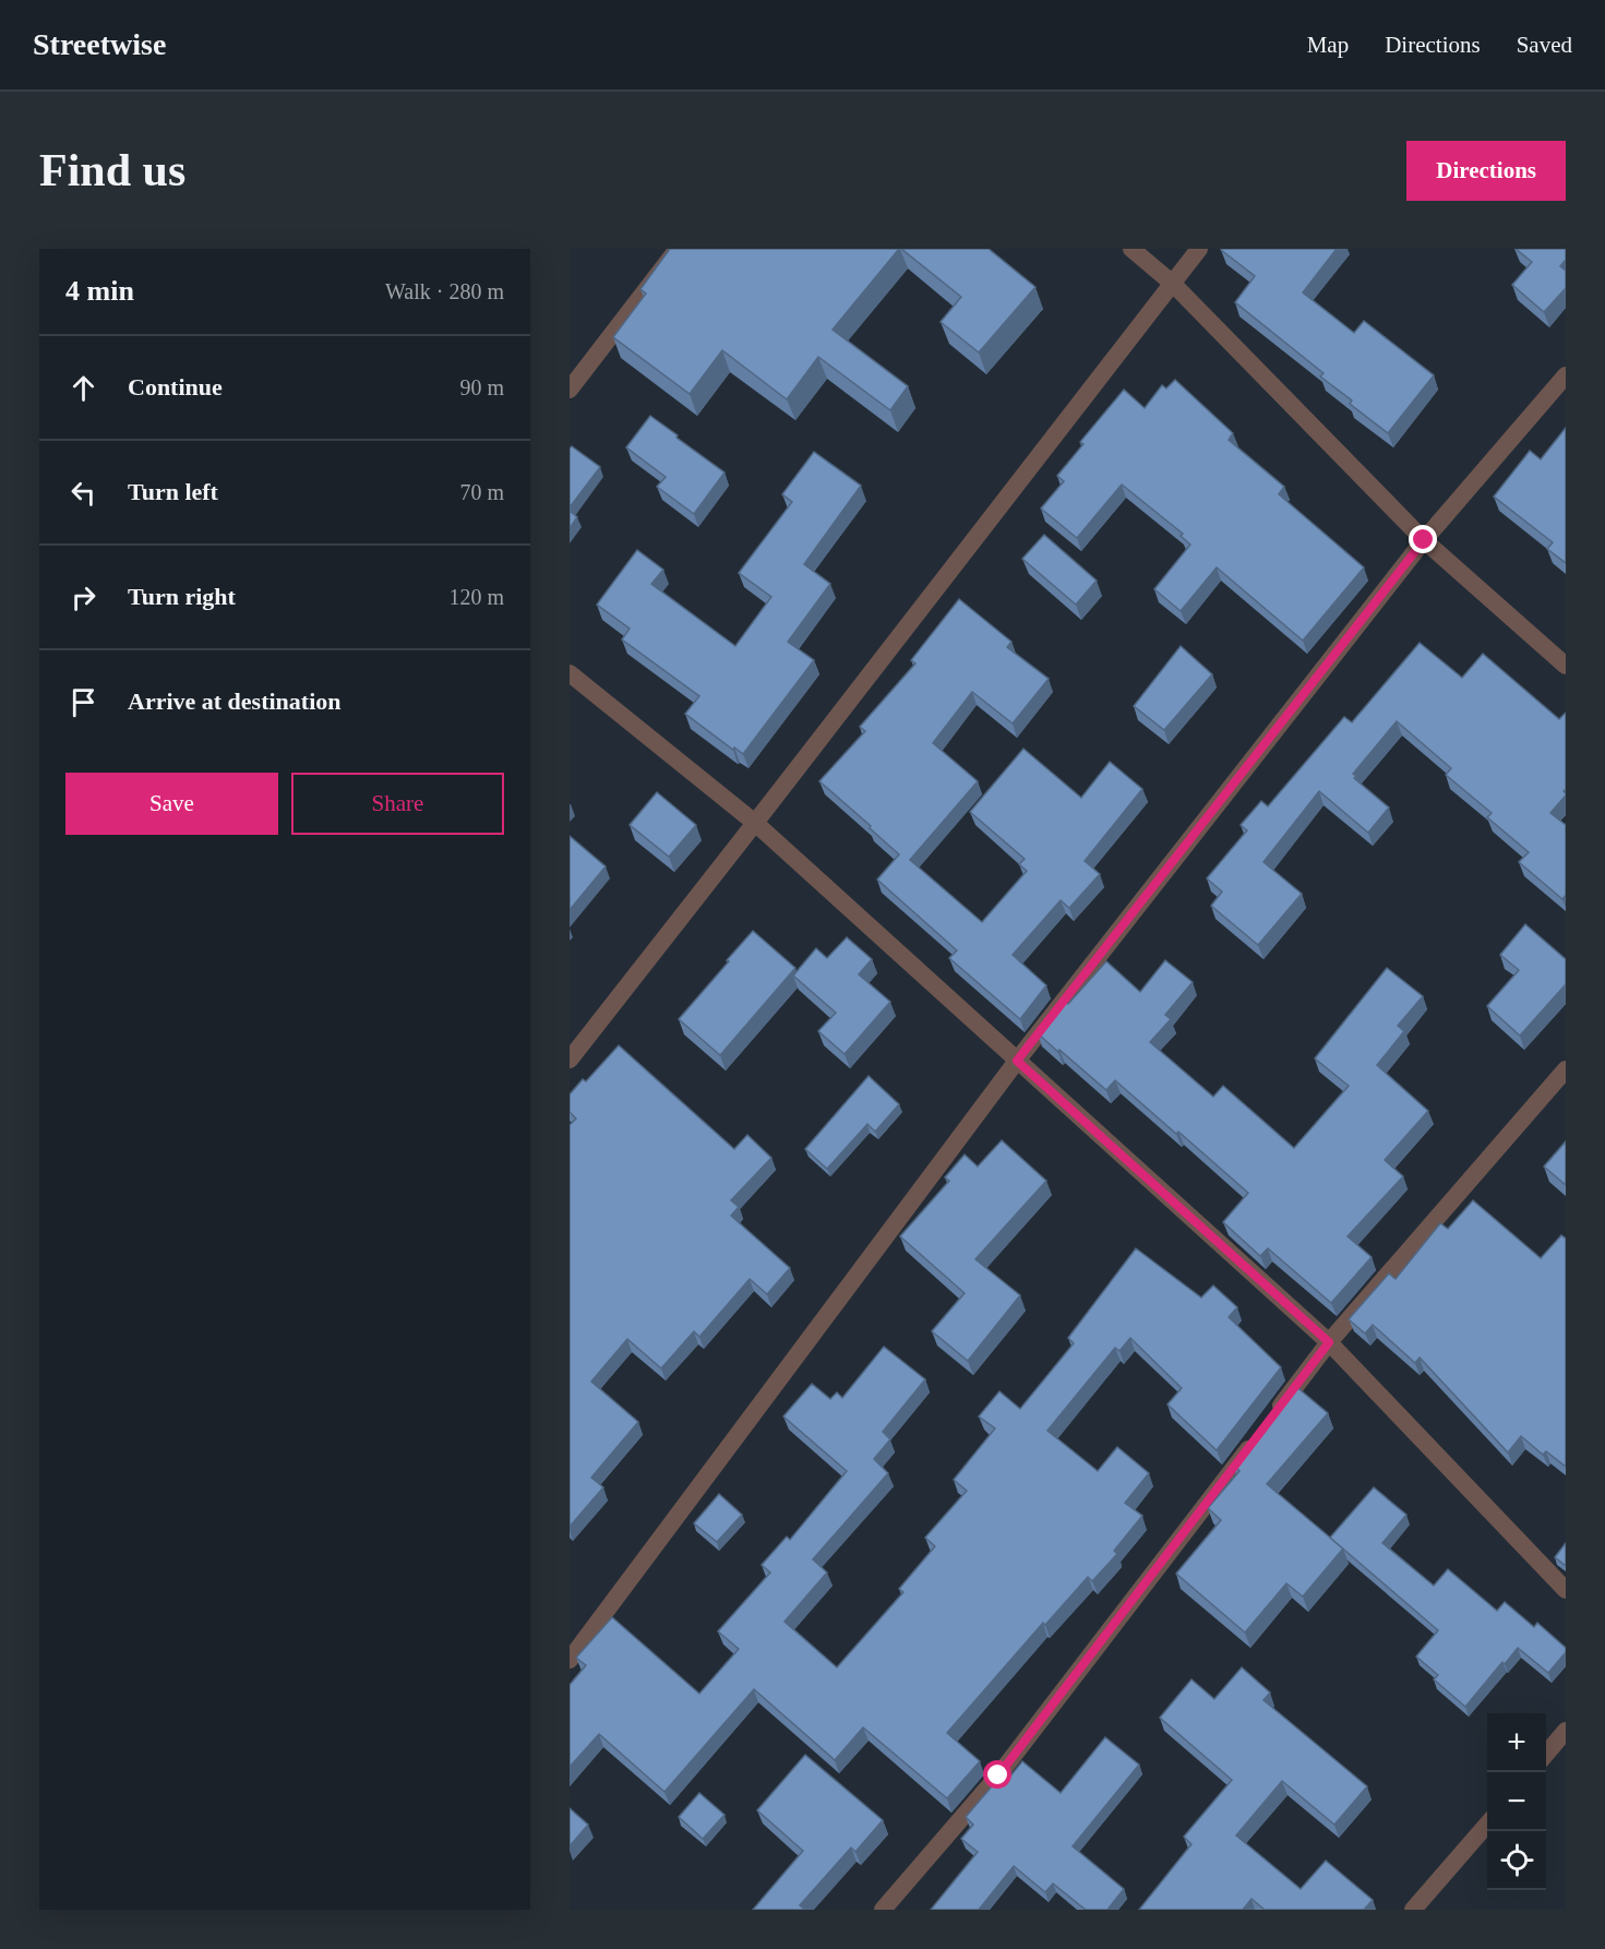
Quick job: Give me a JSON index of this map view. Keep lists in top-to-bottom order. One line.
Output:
{"page":{"header":"Streetwise","nav":["Map","Directions","Saved"],"buttons":["Directions",["Save","Share"]],"title":"Find us","heading":["4 min","Walk · 280 m"],"list":[["Continue","90 m"],["Turn left","70 m"],["Turn right","120 m"],"Arrive at destination"],"map_buttons":["+","−"]}}
